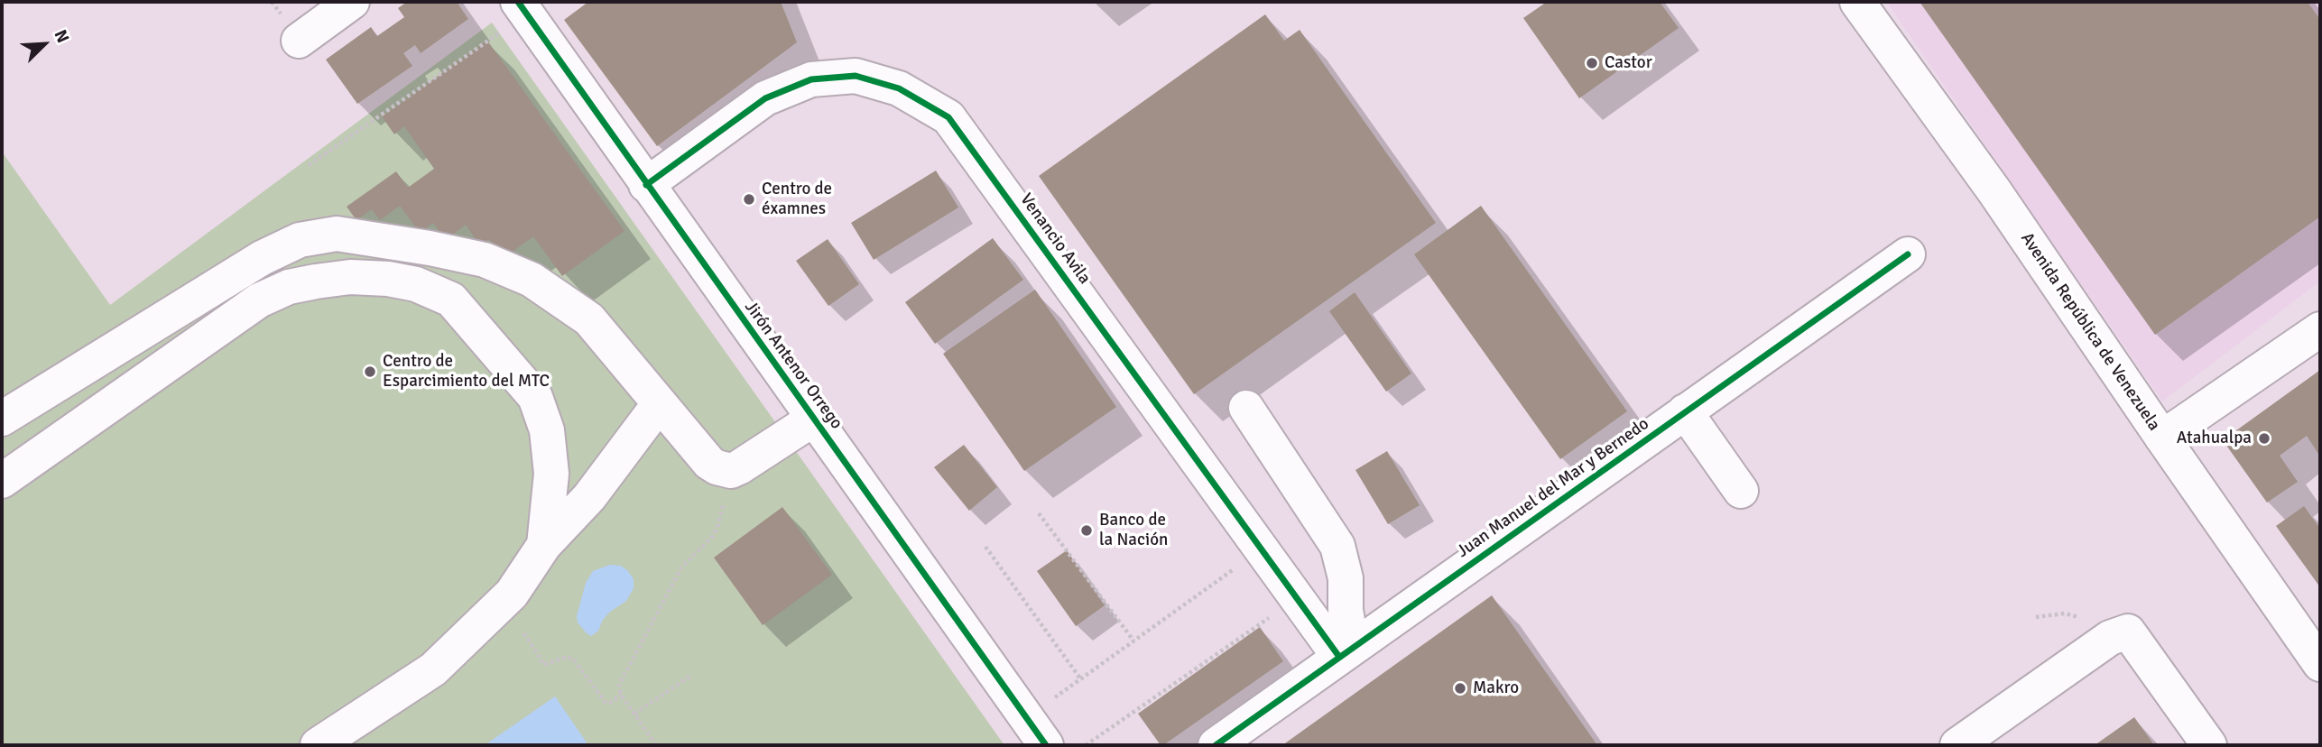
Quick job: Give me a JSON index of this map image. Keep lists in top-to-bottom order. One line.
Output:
{"streets":{"street":["Venancio Avila","Avenida República de Venezuela","Jirón Antenor Orrego","Juan Manuel del Mar y Bernedo"]},"crossings":[["Venancio Avila","Jirón Antenor Orrego"],["Venancio Avila","Juan Manuel del Mar y Bernedo"]],"places":["Castor","Centro de éxamnes","Centro de Esparcimiento del MTC","Atahualpa","Banco de la Nación","Makro"],"north":"top right"}
